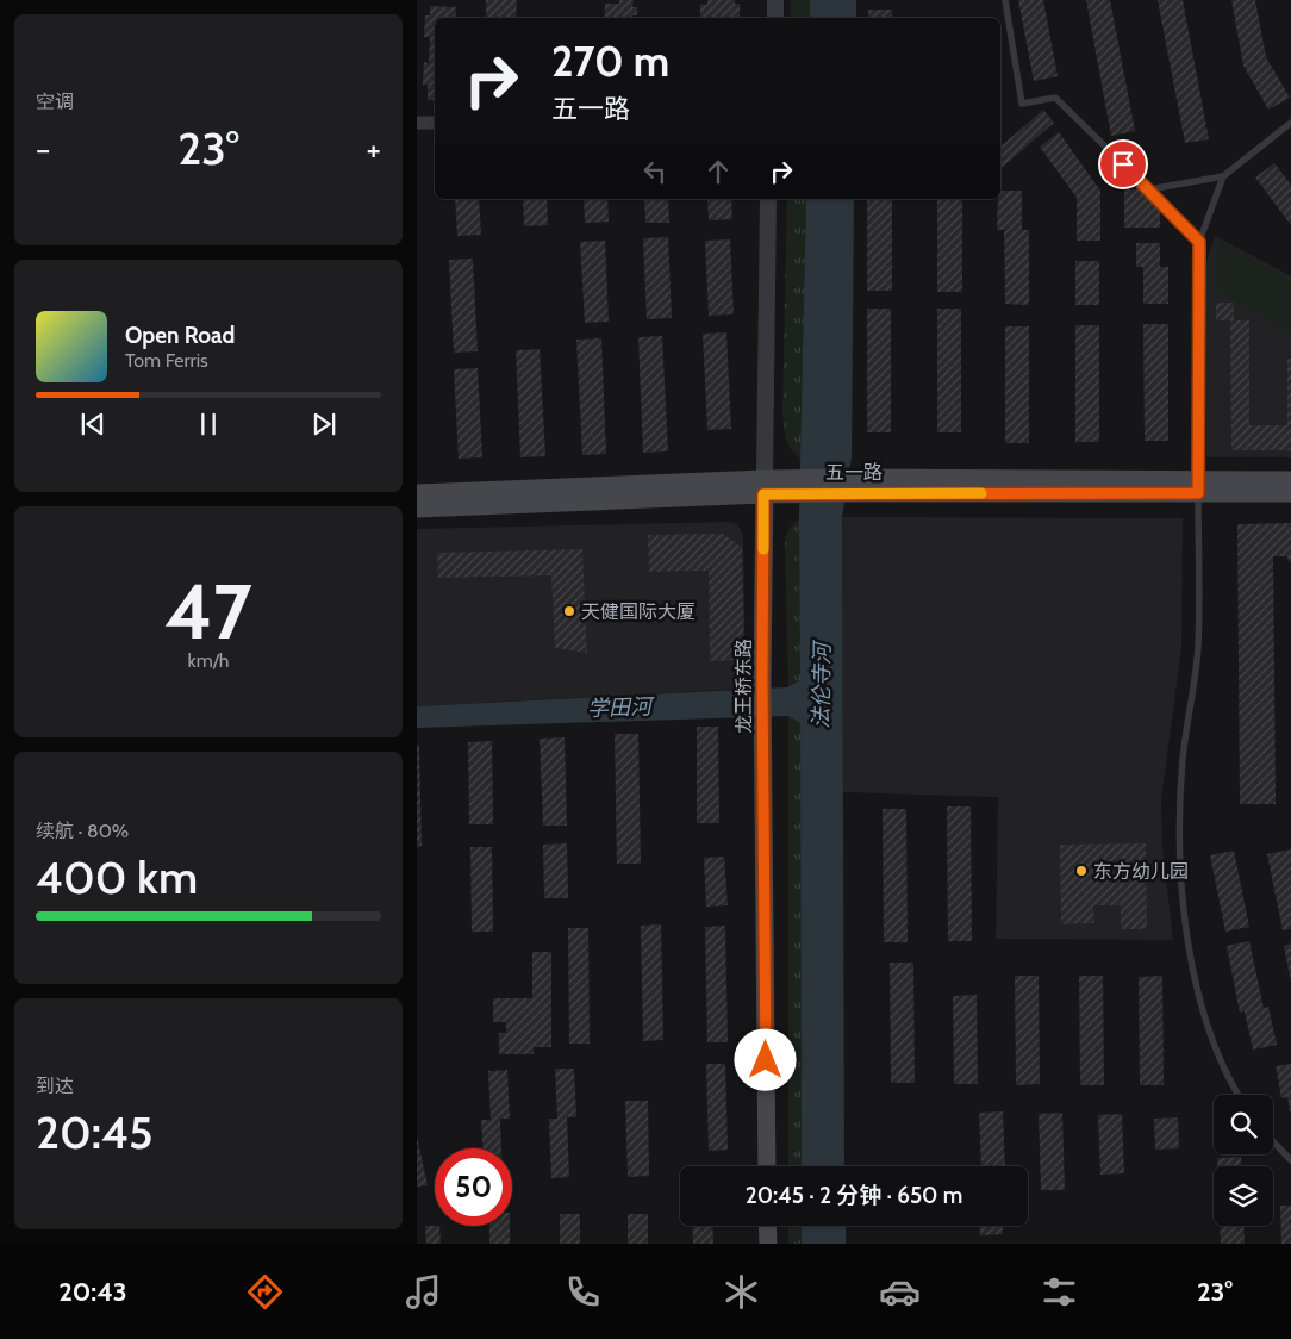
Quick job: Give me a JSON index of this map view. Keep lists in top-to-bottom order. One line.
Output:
{"streets":{"main road":["五一路","龙王桥东路"]},"crossings":[["五一路","龙王桥东路"]],"water":["法伦寺河","学田河"],"places":["天健国际大厦","东方幼儿园"],"page":{"tile":["空调",["47","km/h"],["续航 · 80%","400 km"],["到达","20:45"]],"turn":["270 m","五一路"],"heat":["−","23°","+"],"song":["Open Road","Tom Ferris"],"limit":"50","trip":"20:45 · 2 分钟 · 650 m","tabs":["20:43","23°"]}}
